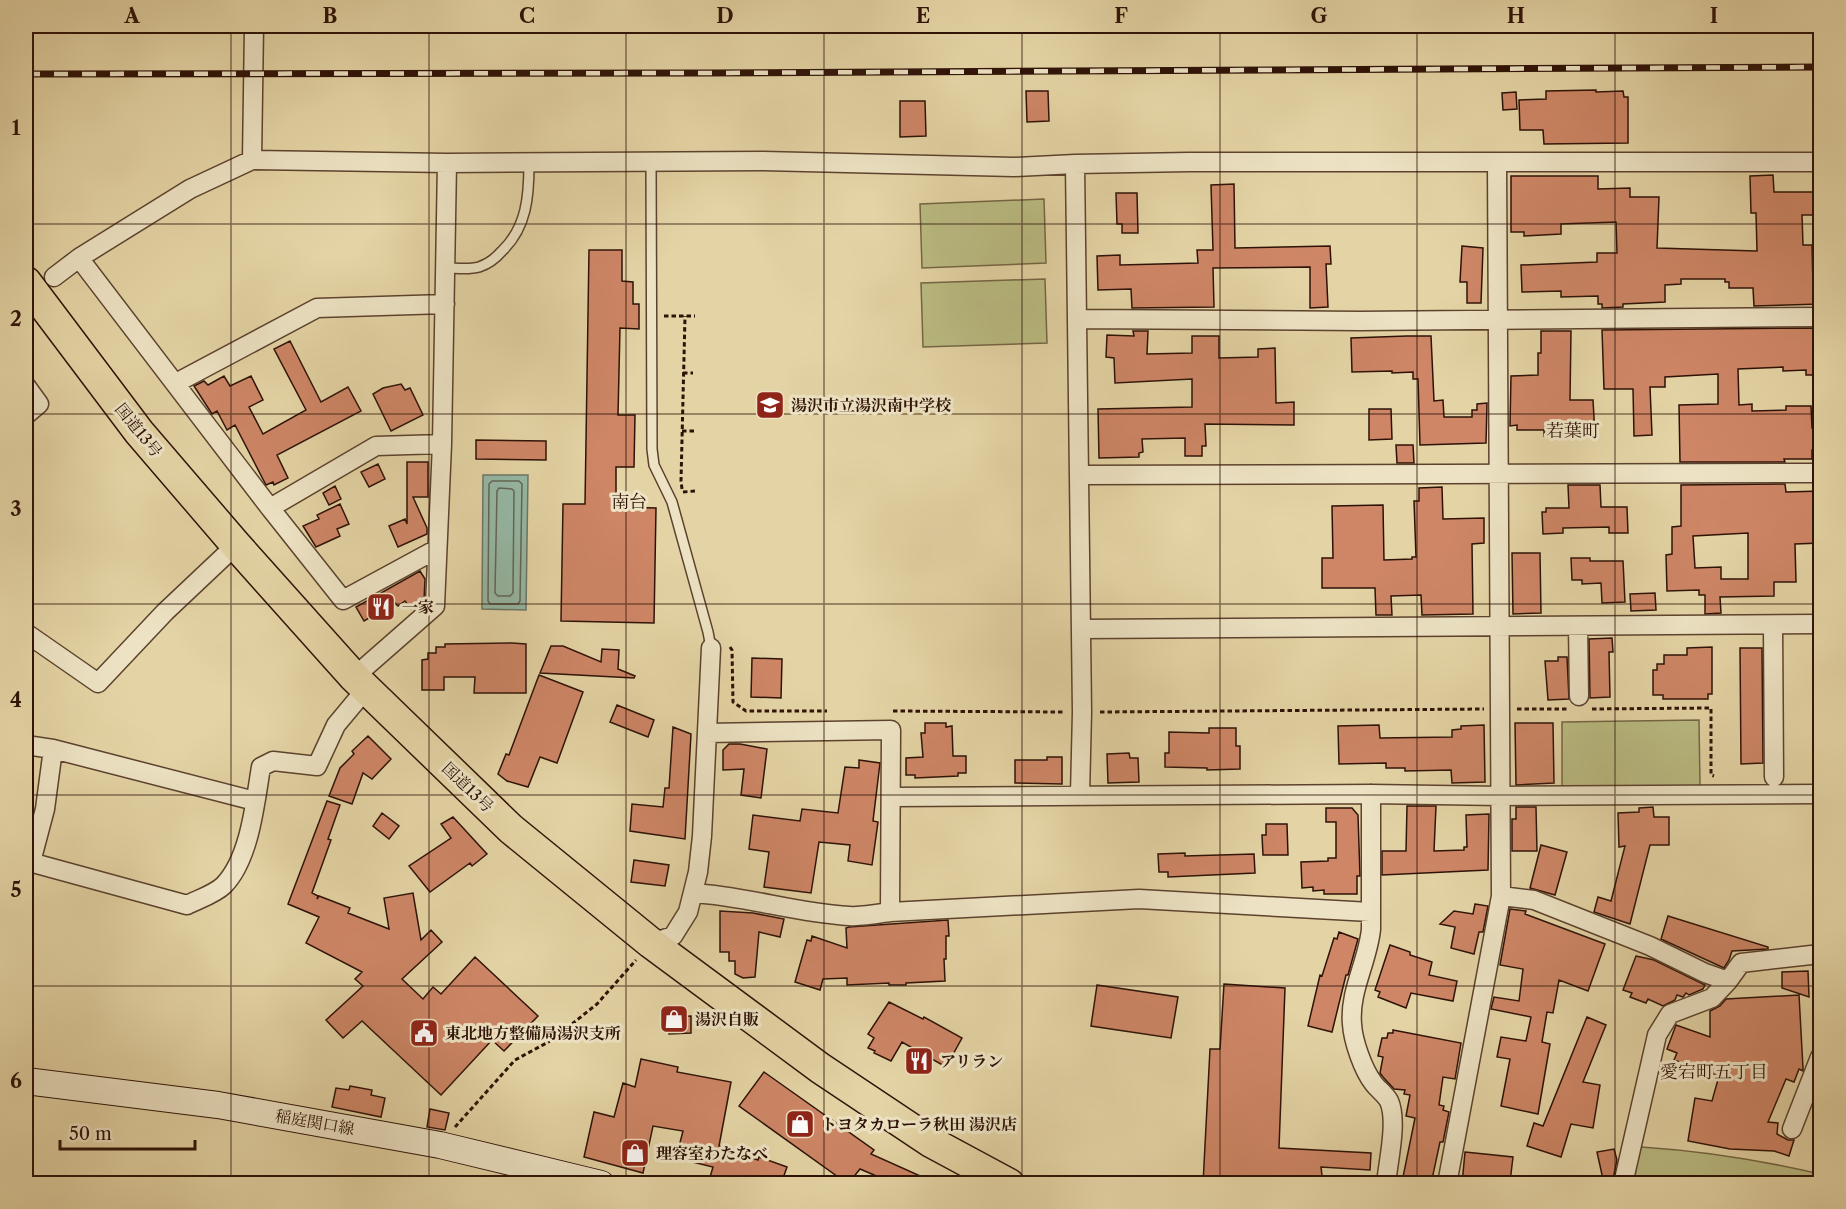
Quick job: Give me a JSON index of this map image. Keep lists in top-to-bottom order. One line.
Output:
{"streets":{"highway":["国道13号"],"main road":["稲庭関口線"]},"districts":["若葉町","南台","愛宕町五丁目"],"places":{"school or university":["湯沢市立湯沢南中学校"],"restaurant":["一家","アリラン"],"shop":["湯沢自販","トヨタカローラ秋田 湯沢店","理容室わたなべ"],"public building":["東北地方整備局湯沢支所"]},"scale_bar":"50 m","grid":{"columns":["A","B","C","D","E","F","G","H","I"],"rows":["1","2","3","4","5","6"]}}
